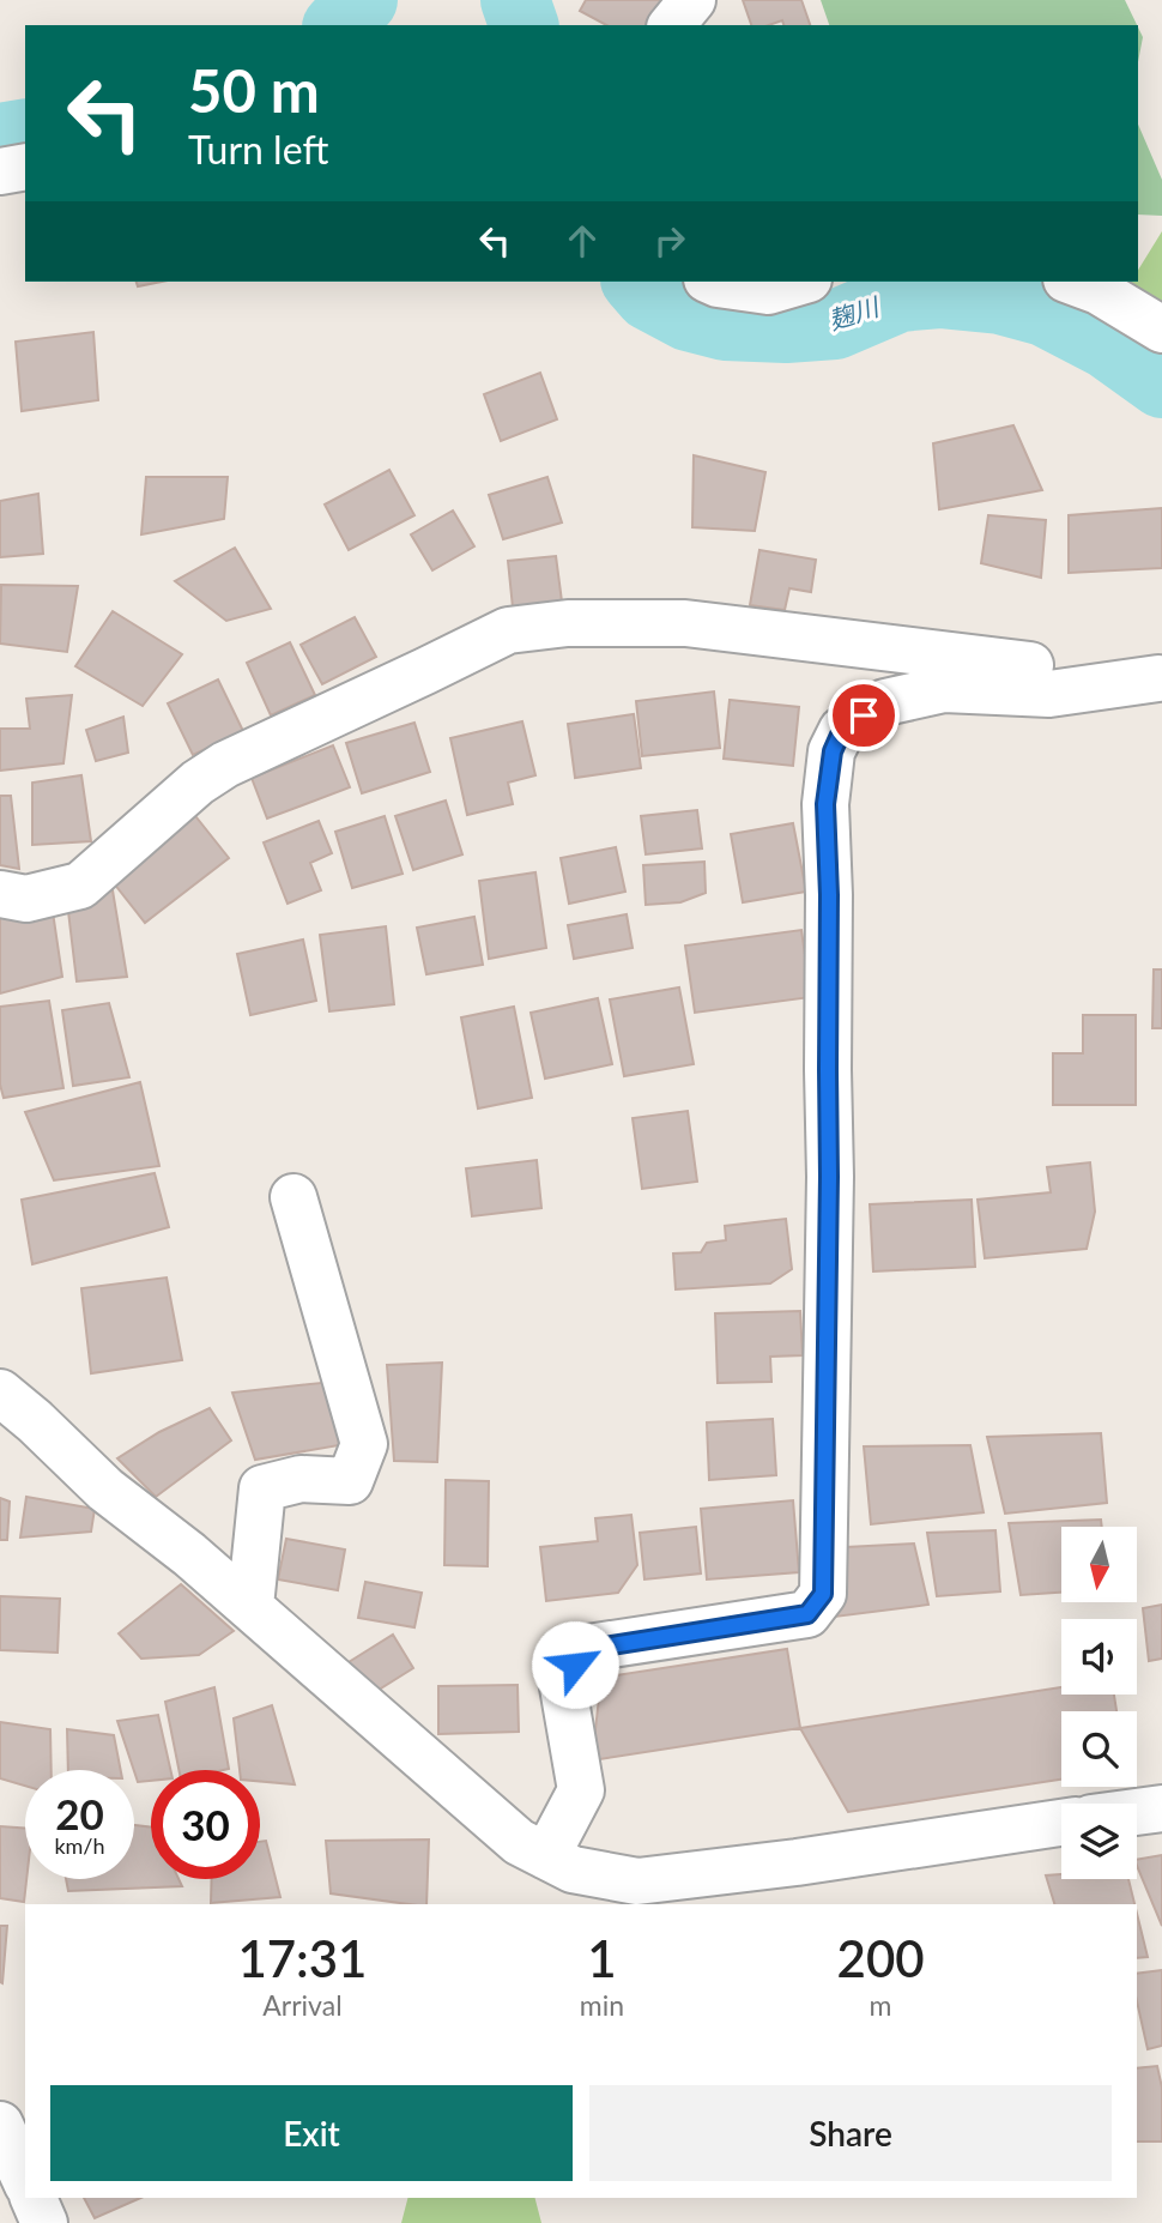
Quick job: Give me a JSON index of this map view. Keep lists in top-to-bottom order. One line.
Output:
{"water":["麹川"],"north":"bottom","page":{"turn":["50 m","Turn left"],"speed":"20 km/h","limit":"30","eta":["17:31","Arrival","1","min","200","m"],"buttons":["Exit","Share"]}}
